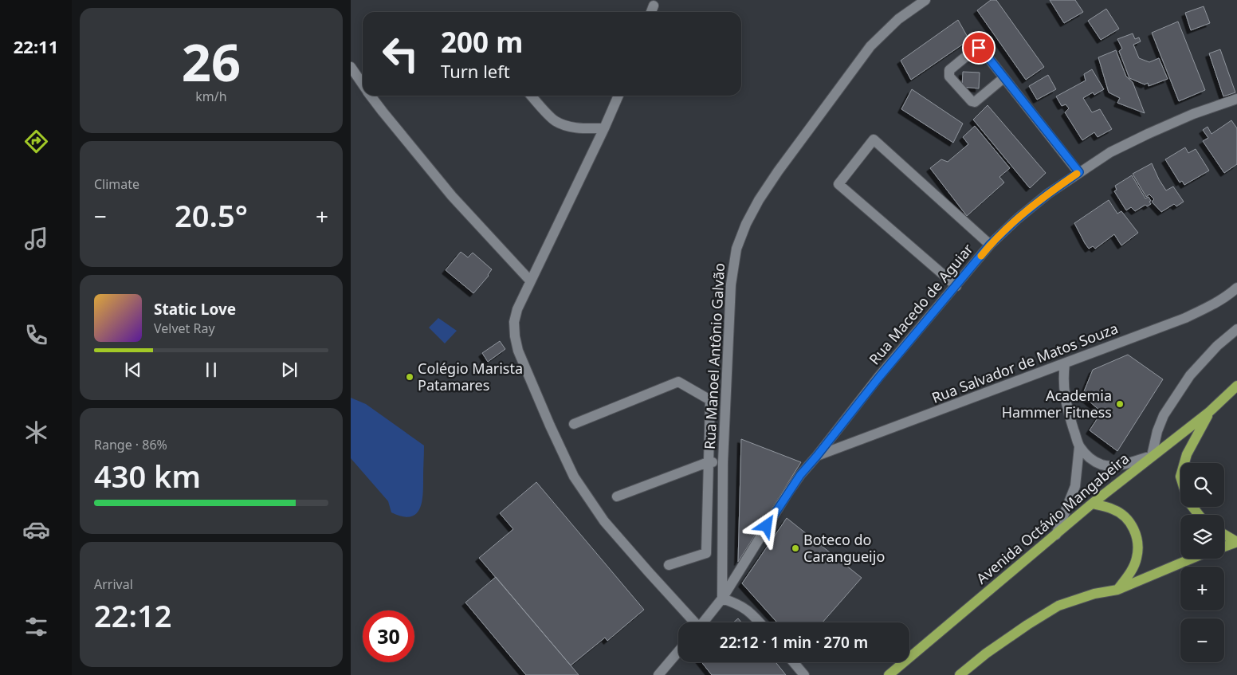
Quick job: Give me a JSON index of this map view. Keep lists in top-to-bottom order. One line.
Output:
{"streets":{"main road":["Avenida Octávio Mangabeira"],"street":["Rua Macedo de Aguiar","Rua Manoel Antônio Galvão","Rua Salvador de Matos Souza"]},"crossings":[["Rua Macedo de Aguiar","Rua Manoel Antônio Galvão"],["Rua Macedo de Aguiar","Rua Salvador de Matos Souza"]],"places":["Colégio Marista Patamares","Academia Hammer Fitness","Boteco do Carangueijo"],"page":{"tabs":"22:11","tile":[["26","km/h"],"Climate",["Range · 86%","430 km"],["Arrival","22:12"]],"turn":["200 m","Turn left"],"heat":["−","20.5°","+"],"song":["Static Love","Velvet Ray"],"map_buttons":["+","−"],"limit":"30","trip":"22:12 · 1 min · 270 m"}}
